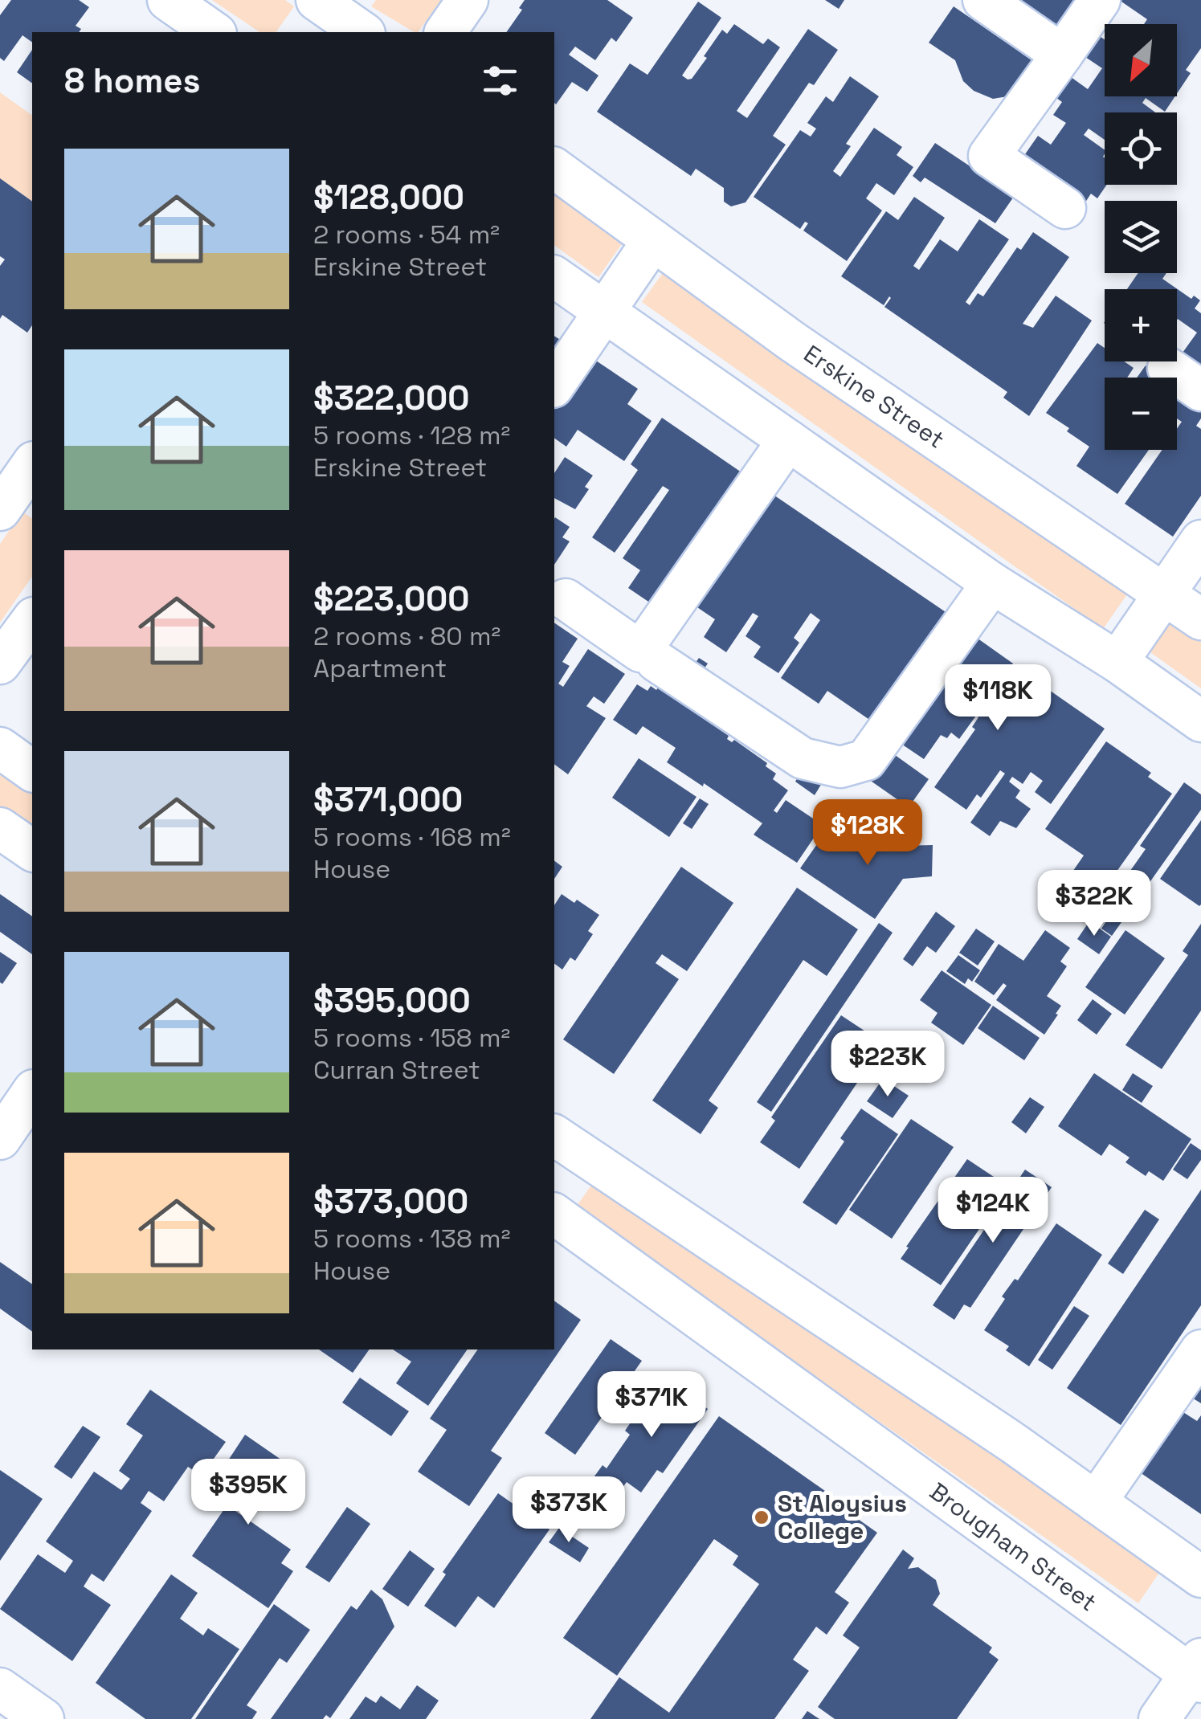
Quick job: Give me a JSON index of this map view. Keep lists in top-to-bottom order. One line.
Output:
{"streets":{"street":["Erskine Street","Brougham Street"]},"places":["St Aloysius College"],"north":"bottom left","page":{"map_buttons":["+","−"],"heading":"8 homes","list":[{"name":"$128,000","note":"2 rooms · 54 m² · Erskine Street"},{"name":"$322,000","note":"5 rooms · 128 m² · Erskine Street"},{"name":"$223,000","note":"2 rooms · 80 m² · Apartment"},{"name":"$371,000","note":"5 rooms · 168 m² · House"},{"name":"$395,000","note":"5 rooms · 158 m² · Curran Street"},{"name":"$373,000","note":"5 rooms · 138 m² · House"}],"price":["$118K","$128K","$322K","$223K","$124K","$371K","$395K","$373K"]}}
